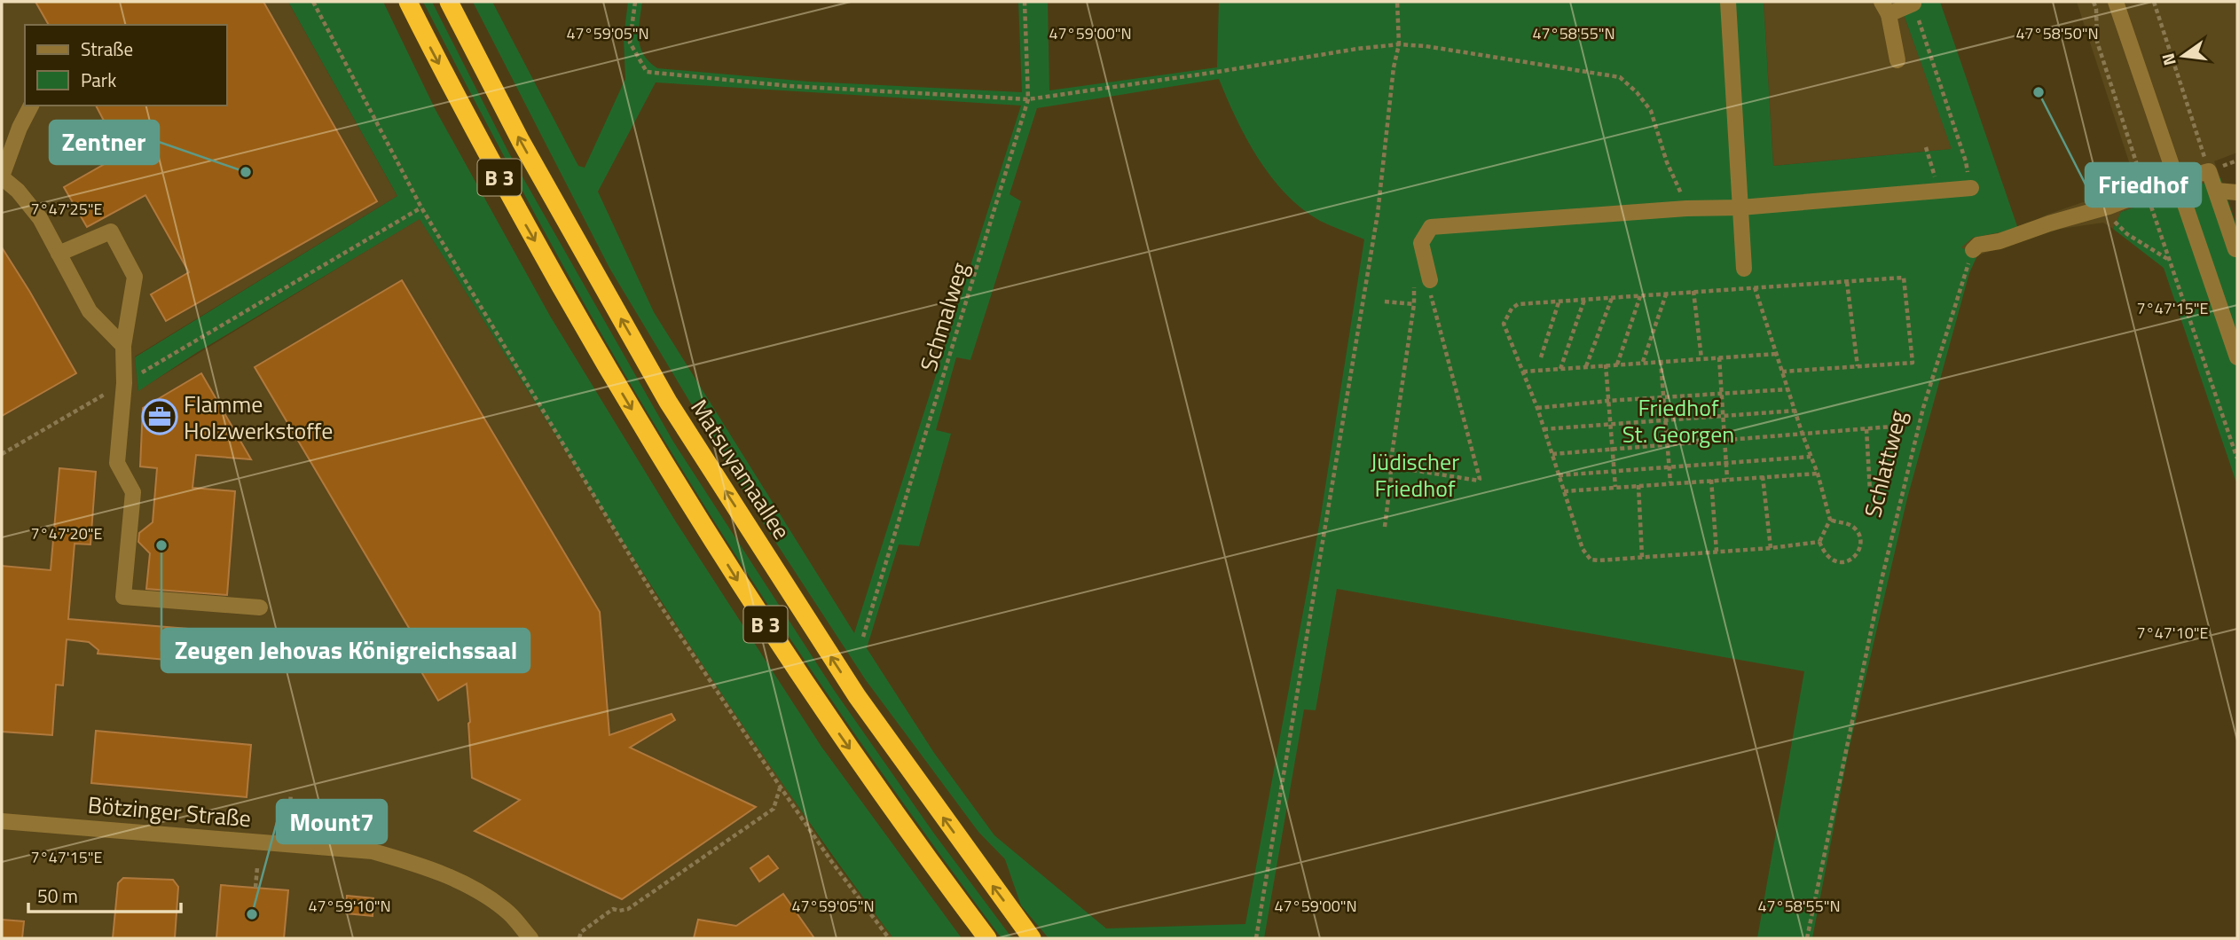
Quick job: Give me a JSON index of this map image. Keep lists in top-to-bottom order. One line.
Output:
{"streets":{"highway":["B 3","Matsuyamaallee"],"street":["Bötzinger Straße"],"path":["Schmalweg","Schlattweg"]},"parks":["Friedhof St. Georgen","Jüdischer Friedhof"],"places":{"other":["Friedhof","Zentner","Zeugen Jehovas Königreichssaal","Mount7"],"office":["Flamme Holzwerkstoffe"]},"legend":["Straße","Park"],"scale_bar":"50 m","north":"left","coordinates":["47°59'05\"N","47°59'00\"N","47°58'55\"N","47°58'50\"N","7°47'25\"E","7°47'15\"E","7°47'20\"E","7°47'10\"E","47°59'10\"N"]}
